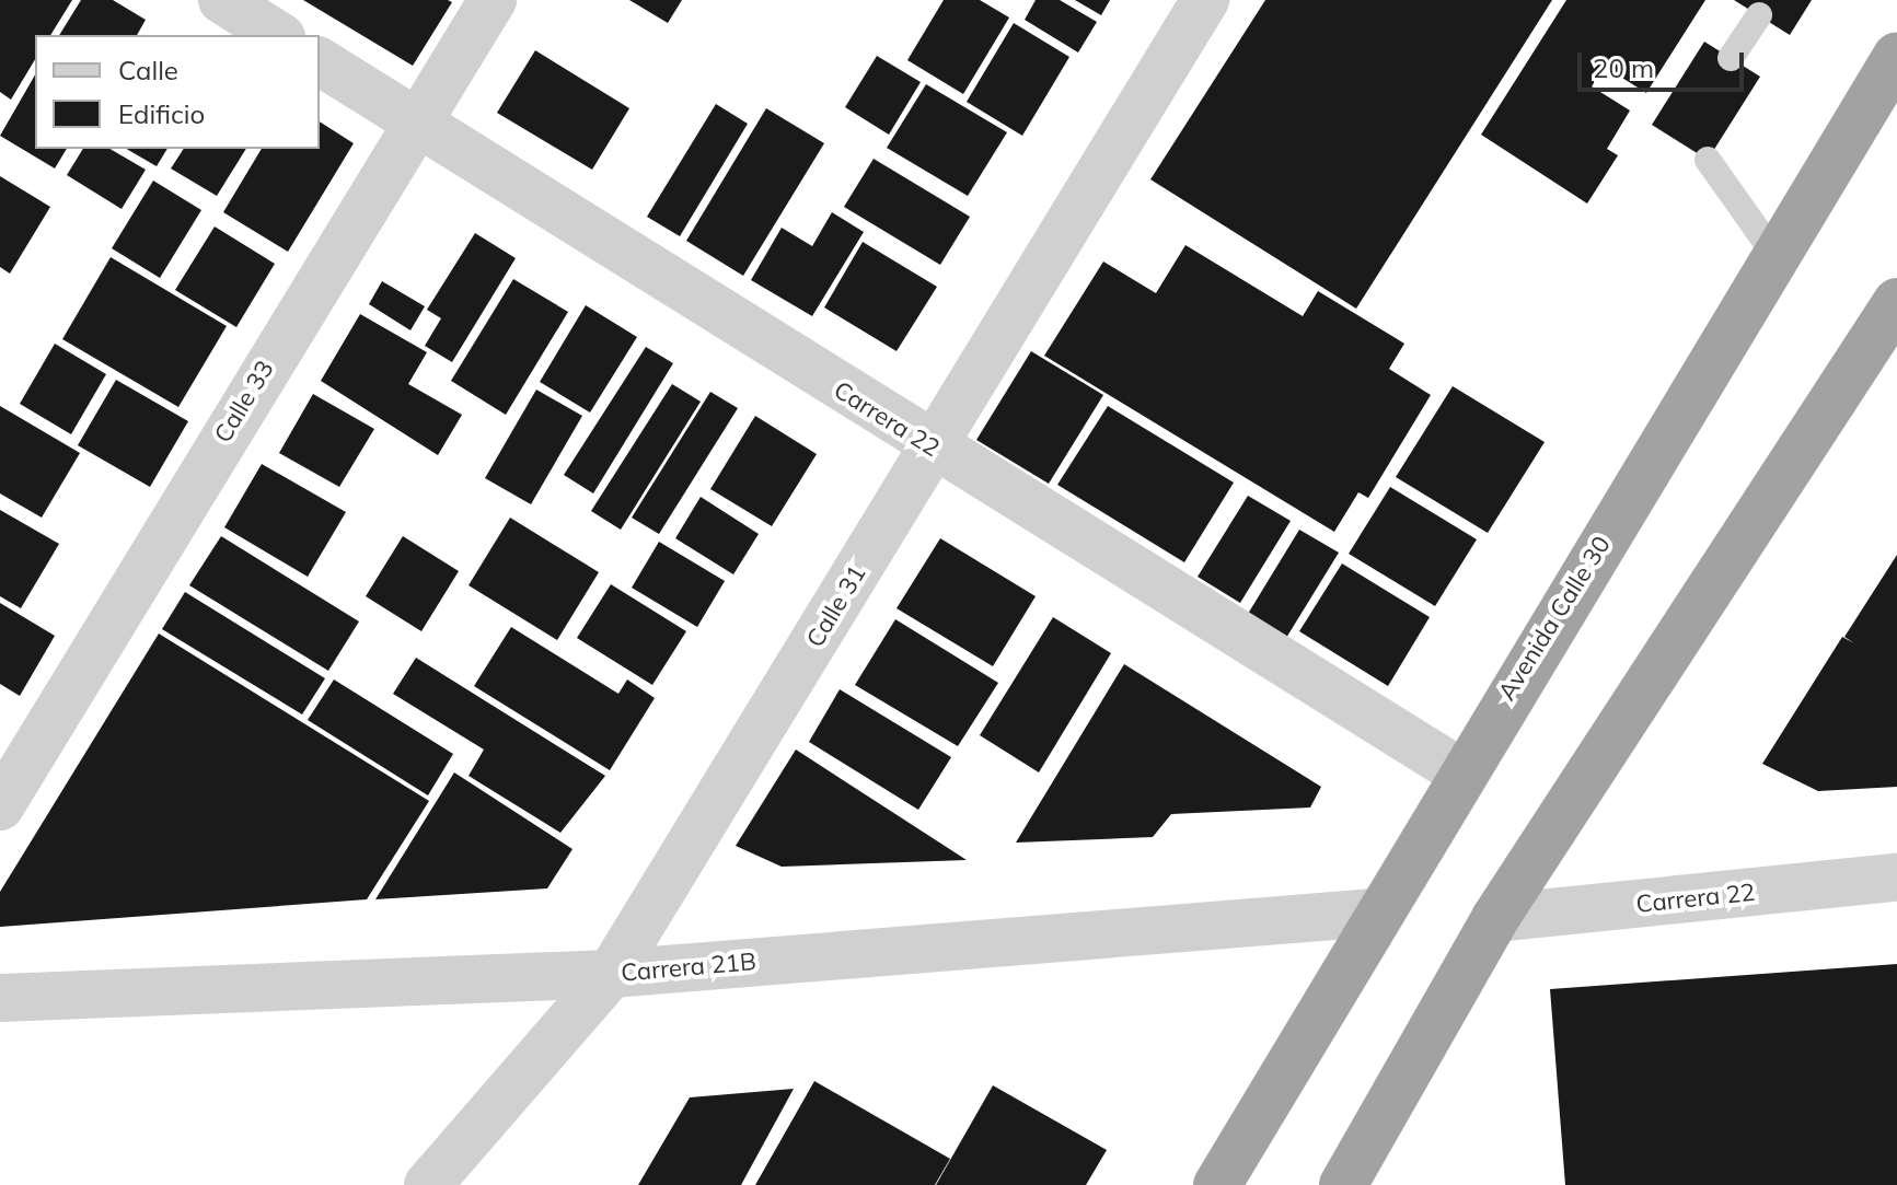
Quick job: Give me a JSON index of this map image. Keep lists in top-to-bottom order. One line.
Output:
{"streets":{"highway":["Avenida Calle 30"],"street":["Calle 33","Carrera 22","Calle 31","Carrera 21B"]},"crossings":[["Calle 33","Carrera 22"],["Carrera 22","Calle 31"],["Carrera 22","Avenida Calle 30"],["Calle 31","Carrera 21B"],["Avenida Calle 30","Carrera 21B"]],"legend":["Calle","Edificio"],"scale_bar":"20 m"}
